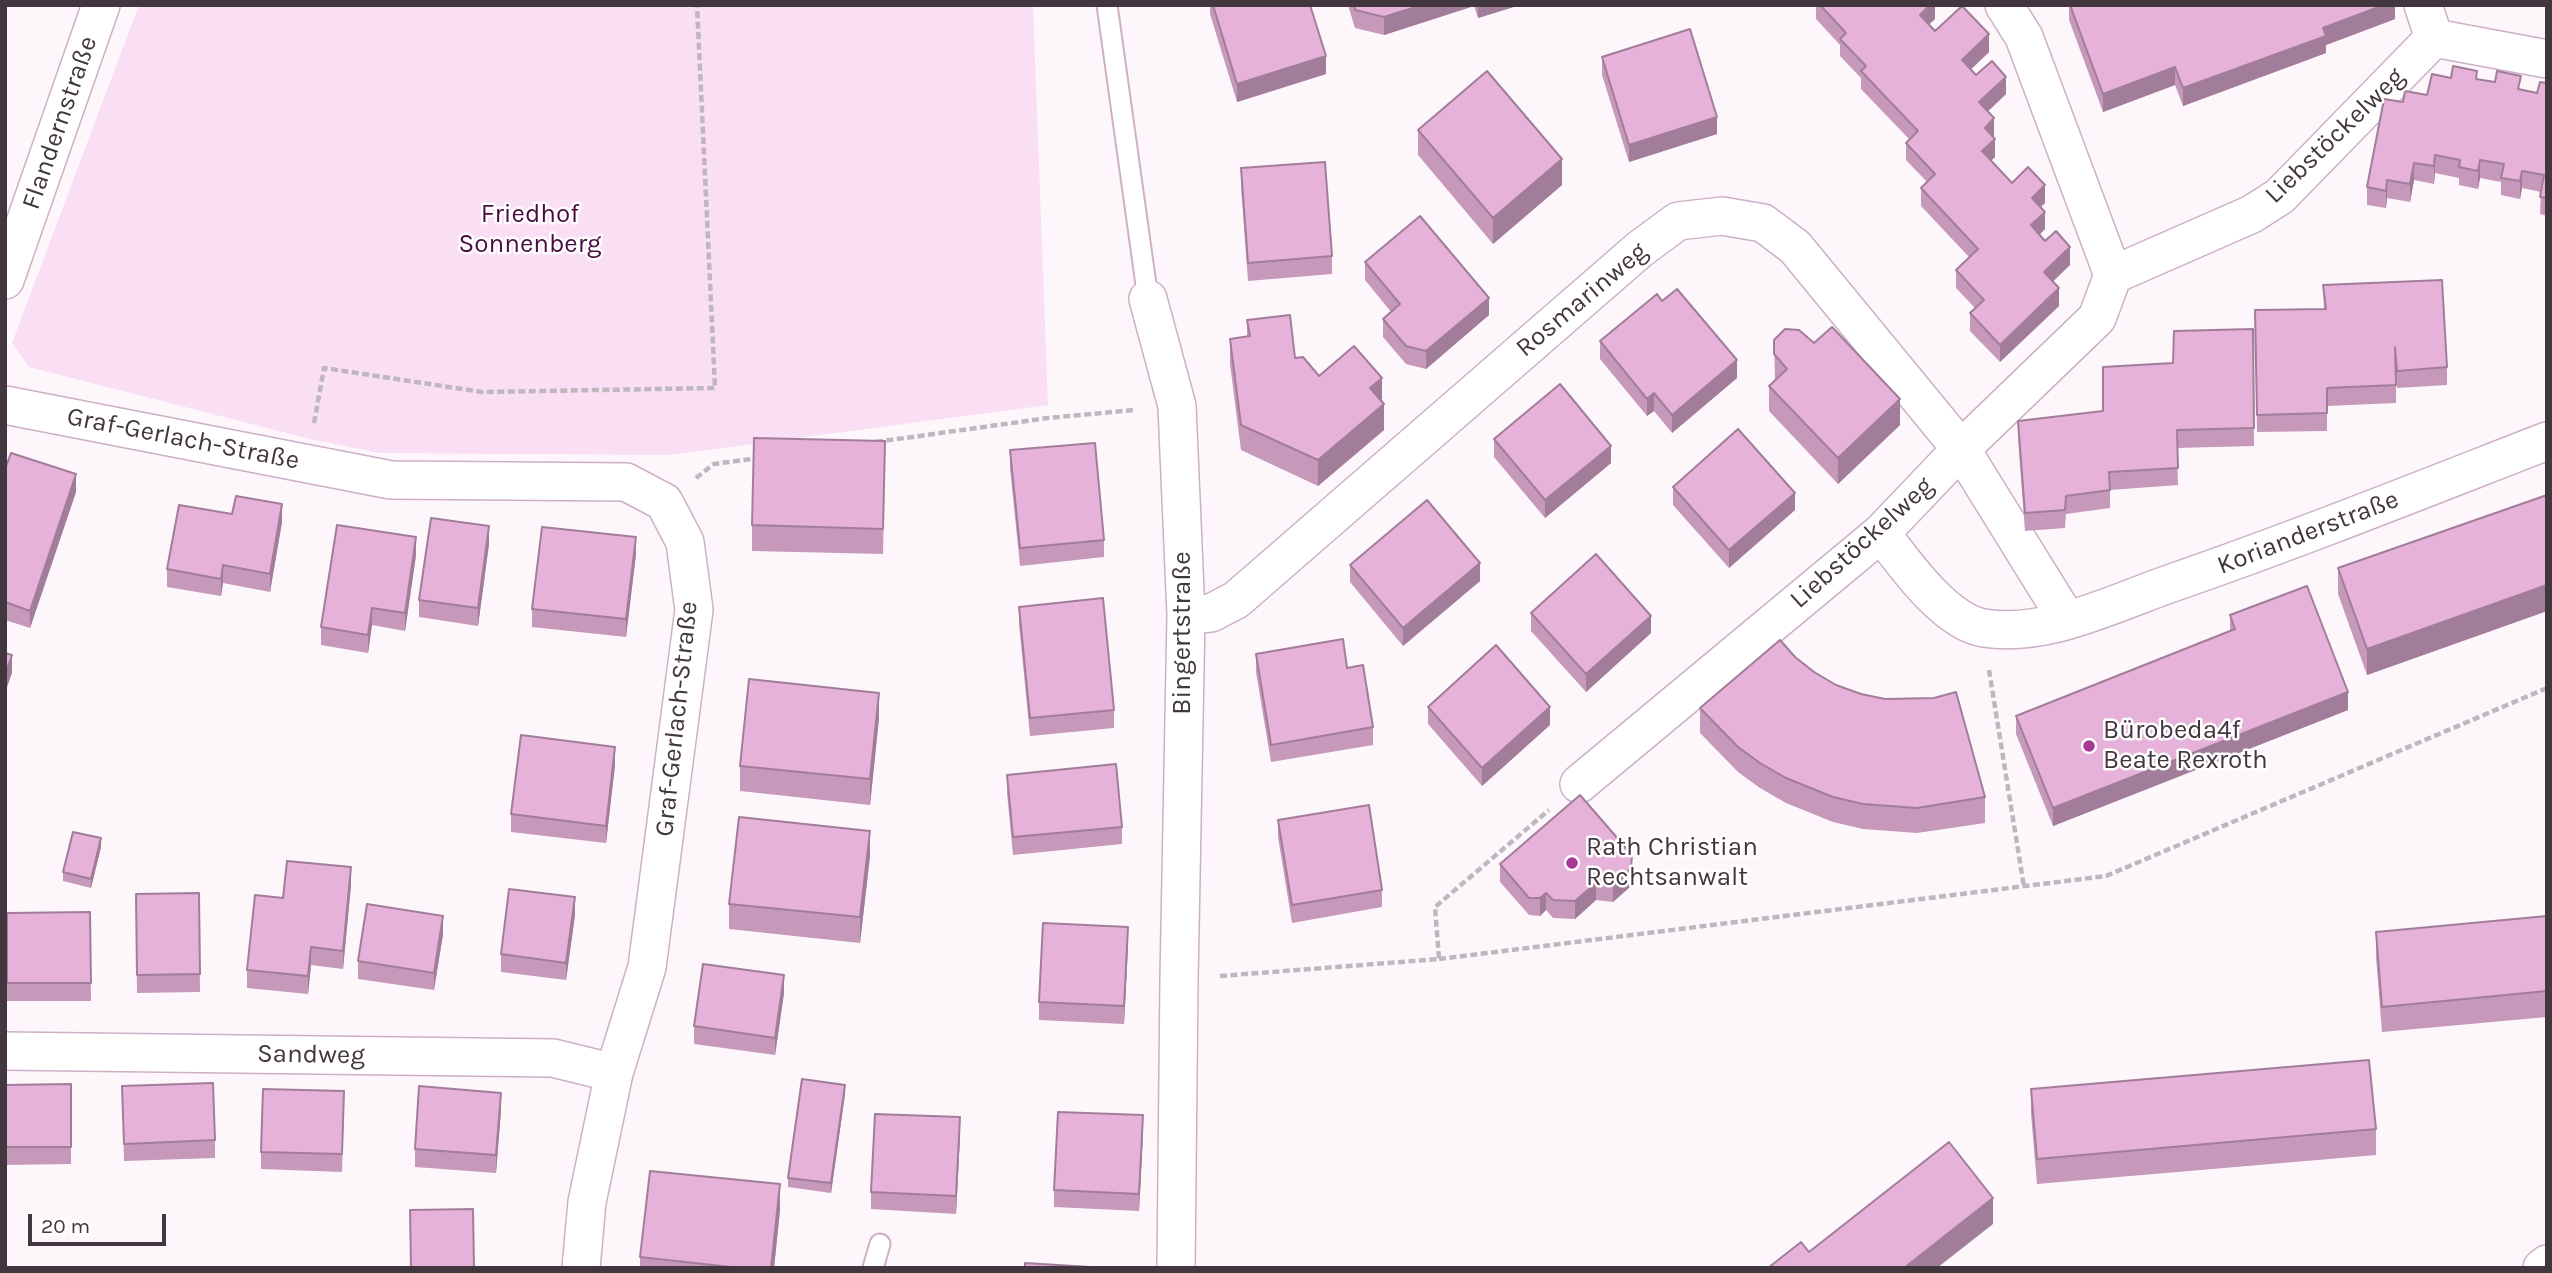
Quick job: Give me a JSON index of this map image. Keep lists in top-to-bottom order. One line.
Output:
{"streets":{"street":["Flandernstraße","Liebstöckelweg","Rosmarinweg","Graf-Gerlach-Straße","Korianderstraße","Bingertstraße","Sandweg"]},"crossings":[["Liebstöckelweg","Rosmarinweg"],["Liebstöckelweg","Korianderstraße"],["Rosmarinweg","Bingertstraße"],["Graf-Gerlach-Straße","Sandweg"]],"parks":["Friedhof Sonnenberg"],"places":["Bürobeda4f Beate Rexroth","Rath Christian Rechtsanwalt"],"scale_bar":"20 m"}
